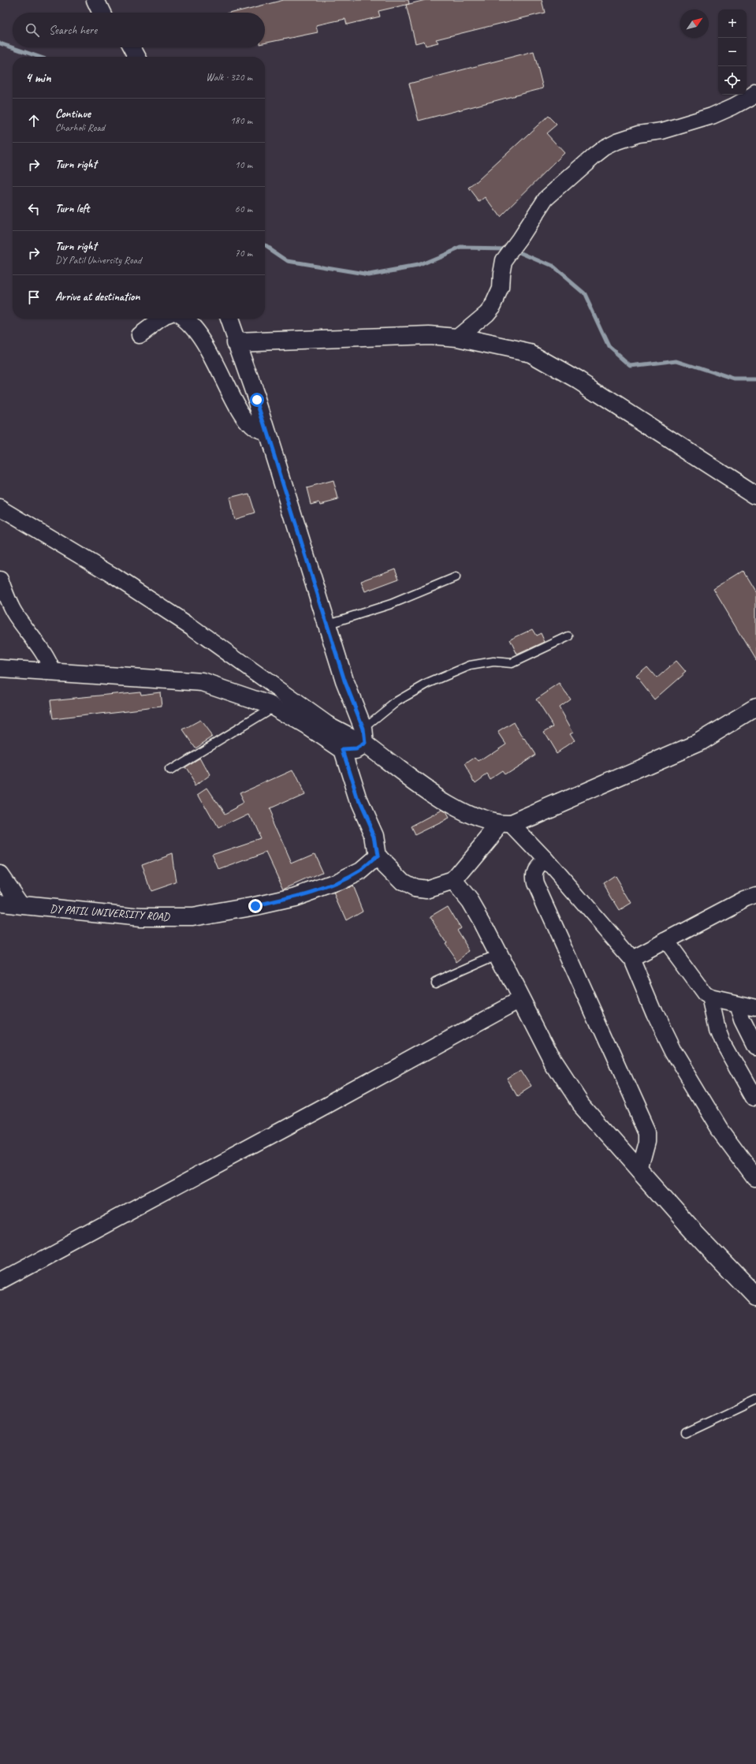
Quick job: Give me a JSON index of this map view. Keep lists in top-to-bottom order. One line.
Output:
{"streets":{"street":["DY PATIL UNIVERSITY ROAD"]},"north":"top right","page":{"map_buttons":["+","−"],"search":"Search here","heading":["4 min","Walk · 320 m"],"list":[["Continue","Charholi Road","180 m"],["Turn right","10 m"],["Turn left","60 m"],["Turn right","DY Patil University Road","70 m"],"Arrive at destination"]}}
